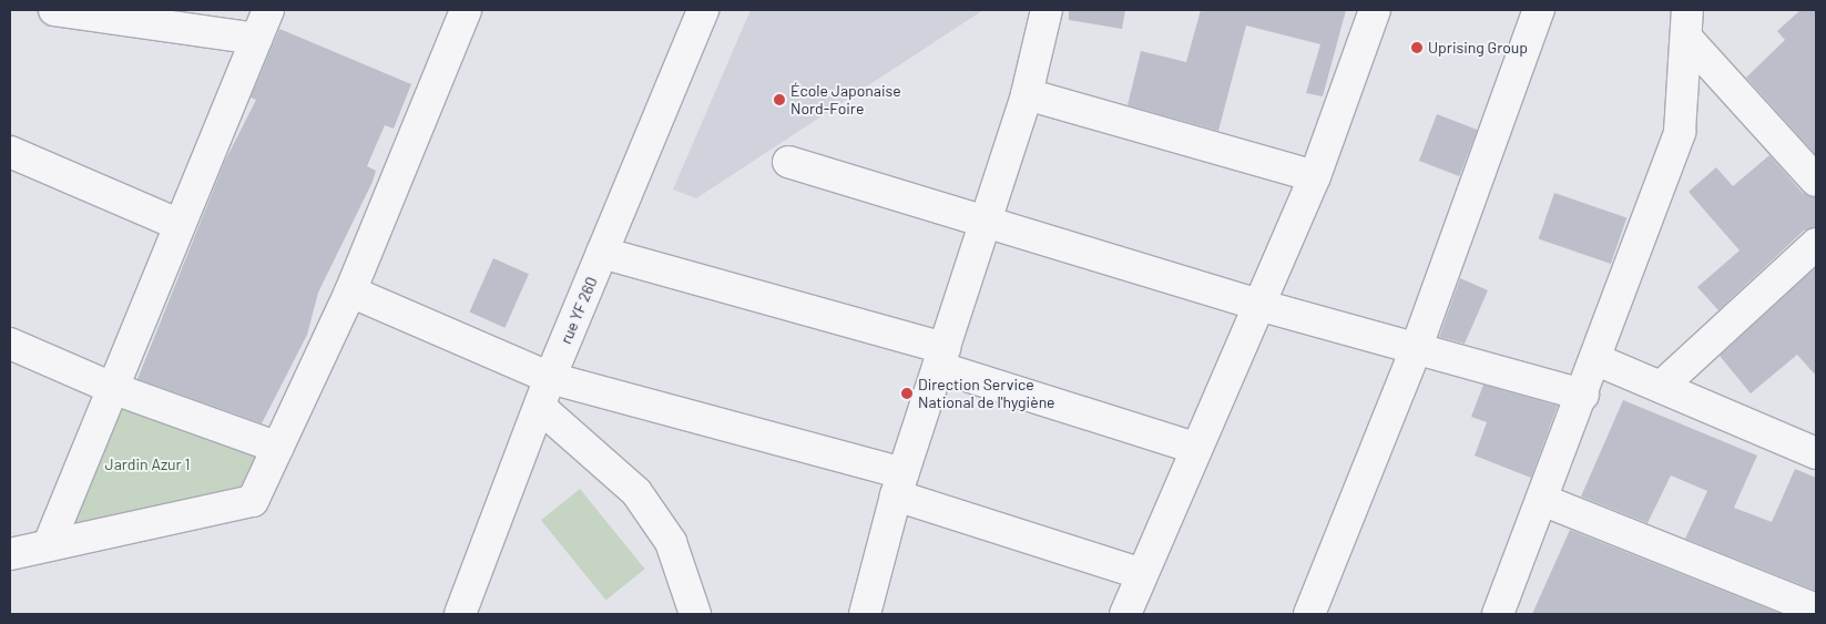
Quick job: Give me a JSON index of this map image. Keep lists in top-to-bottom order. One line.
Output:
{"streets":{"street":["rue YF 260"]},"parks":["Jardin Azur 1"],"places":["Uprising Group","École Japonaise Nord-Foire","Direction Service National de l'hygiène"]}
